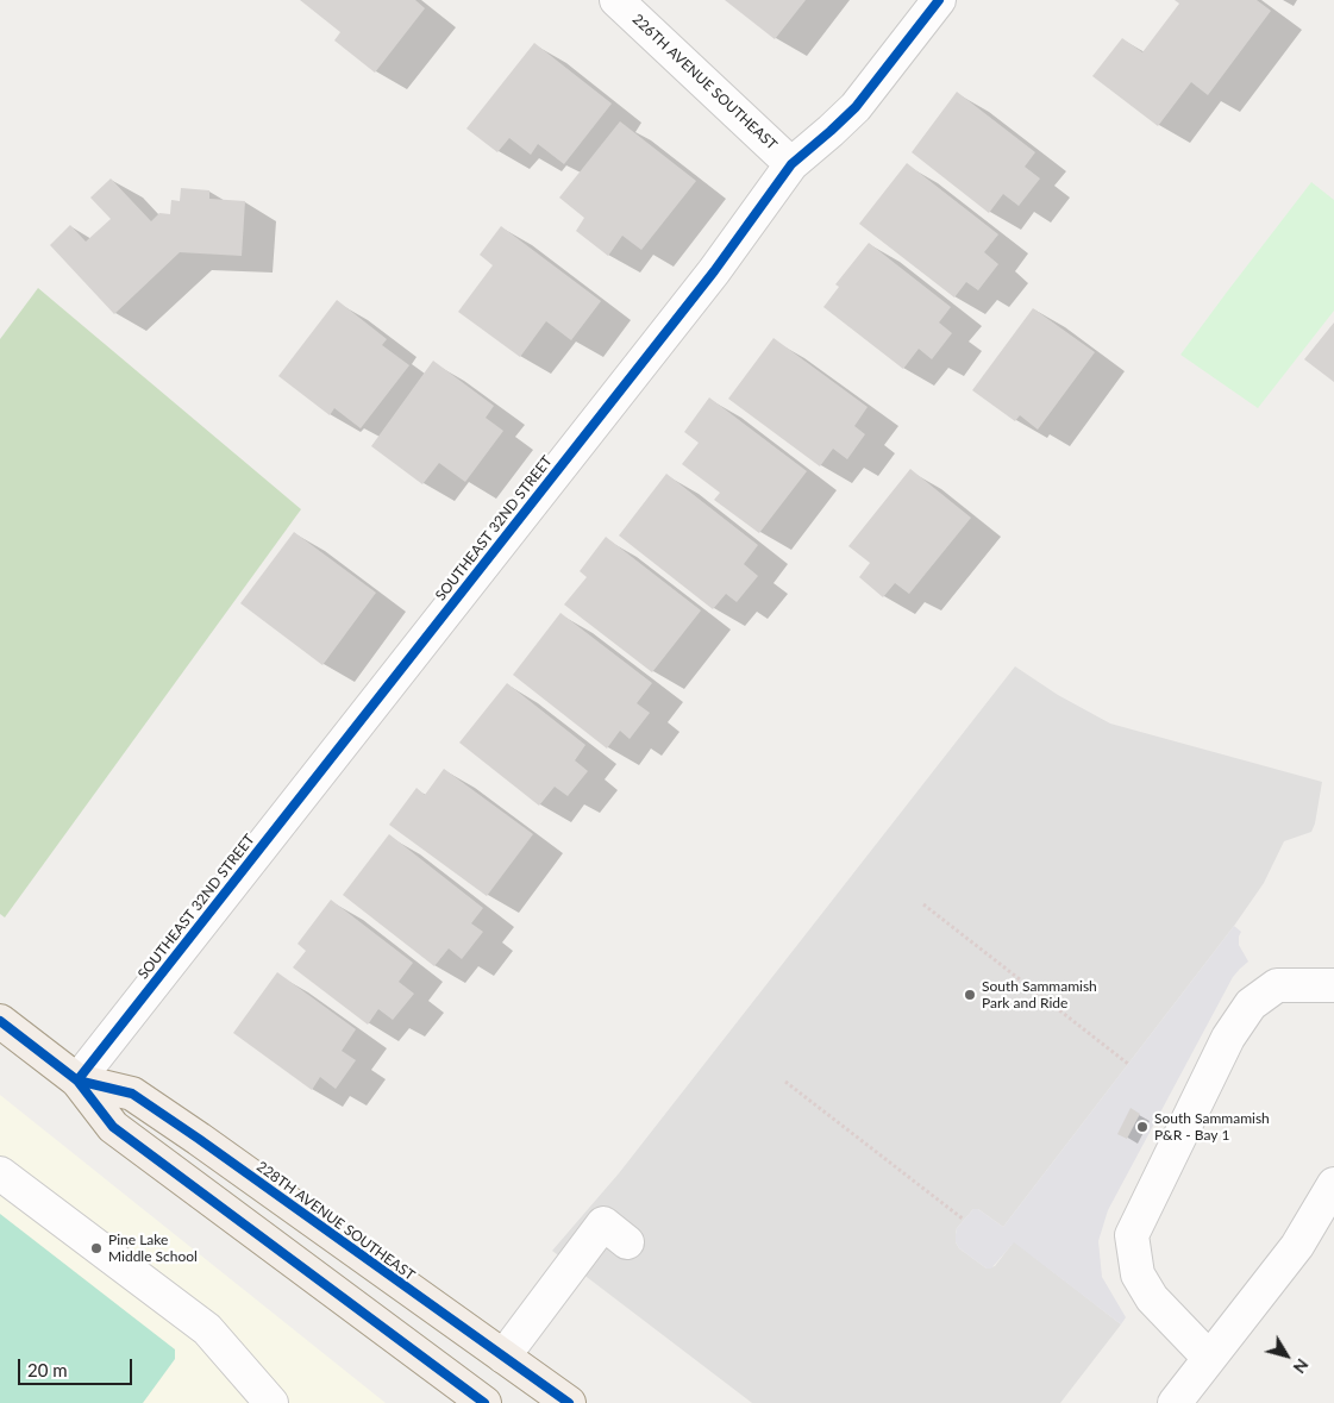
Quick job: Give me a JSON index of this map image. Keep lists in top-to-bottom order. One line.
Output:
{"streets":{"main road":["228TH AVENUE SOUTHEAST"],"street":["226TH AVENUE SOUTHEAST","SOUTHEAST 32ND STREET"]},"crossings":[["226TH AVENUE SOUTHEAST","SOUTHEAST 32ND STREET"],["SOUTHEAST 32ND STREET","228TH AVENUE SOUTHEAST"]],"places":["South Sammamish Park and Ride","South Sammamish P&R - Bay 1","Pine Lake Middle School"],"scale_bar":"20 m","north":"bottom right"}
